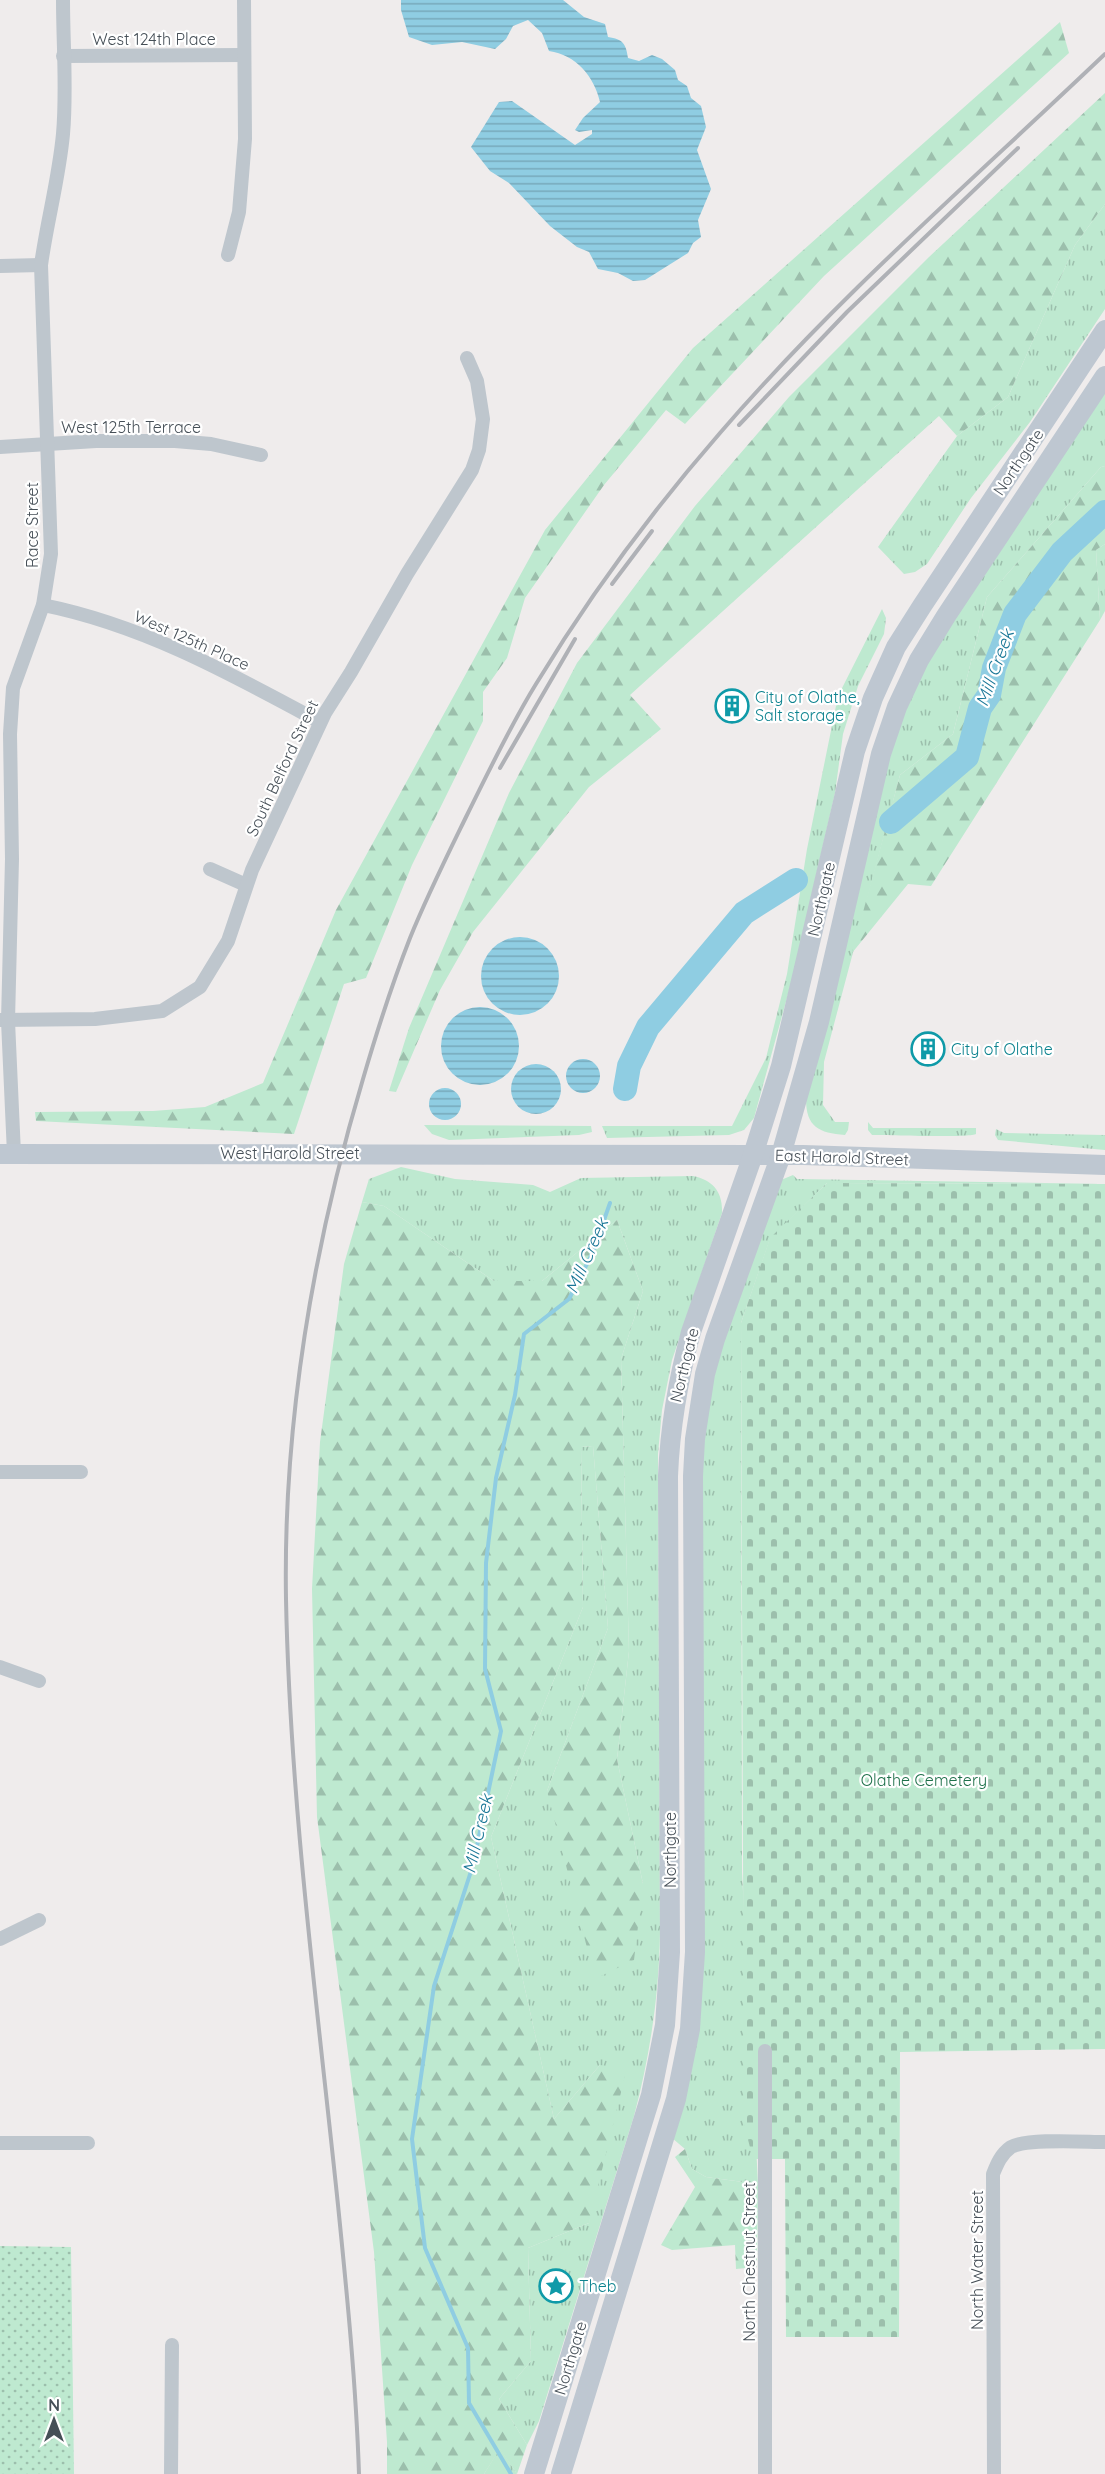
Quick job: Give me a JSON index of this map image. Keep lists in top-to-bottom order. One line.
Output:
{"streets":{"main road":["Northgate","West Harold Street","East Harold Street"],"street":["West 124th Place","West 125th Terrace","Race Street","West 125th Place","South Belford Street","North Water Street","North Chestnut Street"]},"crossings":[["West 124th Place","Race Street"],["West 125th Terrace","Race Street"],["Northgate","East Harold Street"],["Race Street","West 125th Place"],["Race Street","South Belford Street"],["Race Street","West Harold Street"],["West 125th Place","South Belford Street"],["West Harold Street","East Harold Street"]],"water":["Mill Creek"],"parks":["Olathe Cemetery"],"places":{"building":["City of Olathe, Salt storage","City of Olathe"],"place":["Theb"]},"north":"top"}
